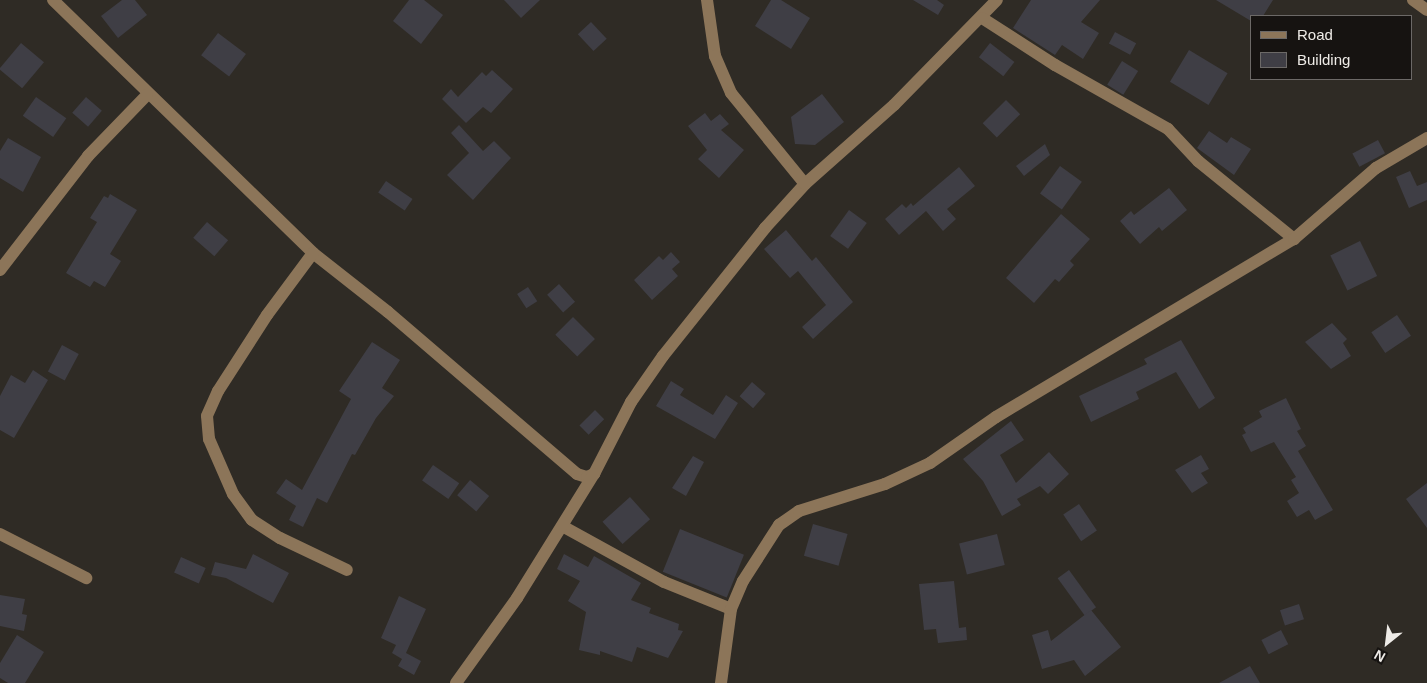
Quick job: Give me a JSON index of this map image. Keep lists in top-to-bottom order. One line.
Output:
{"legend":["Road","Building"],"north":"bottom left"}
